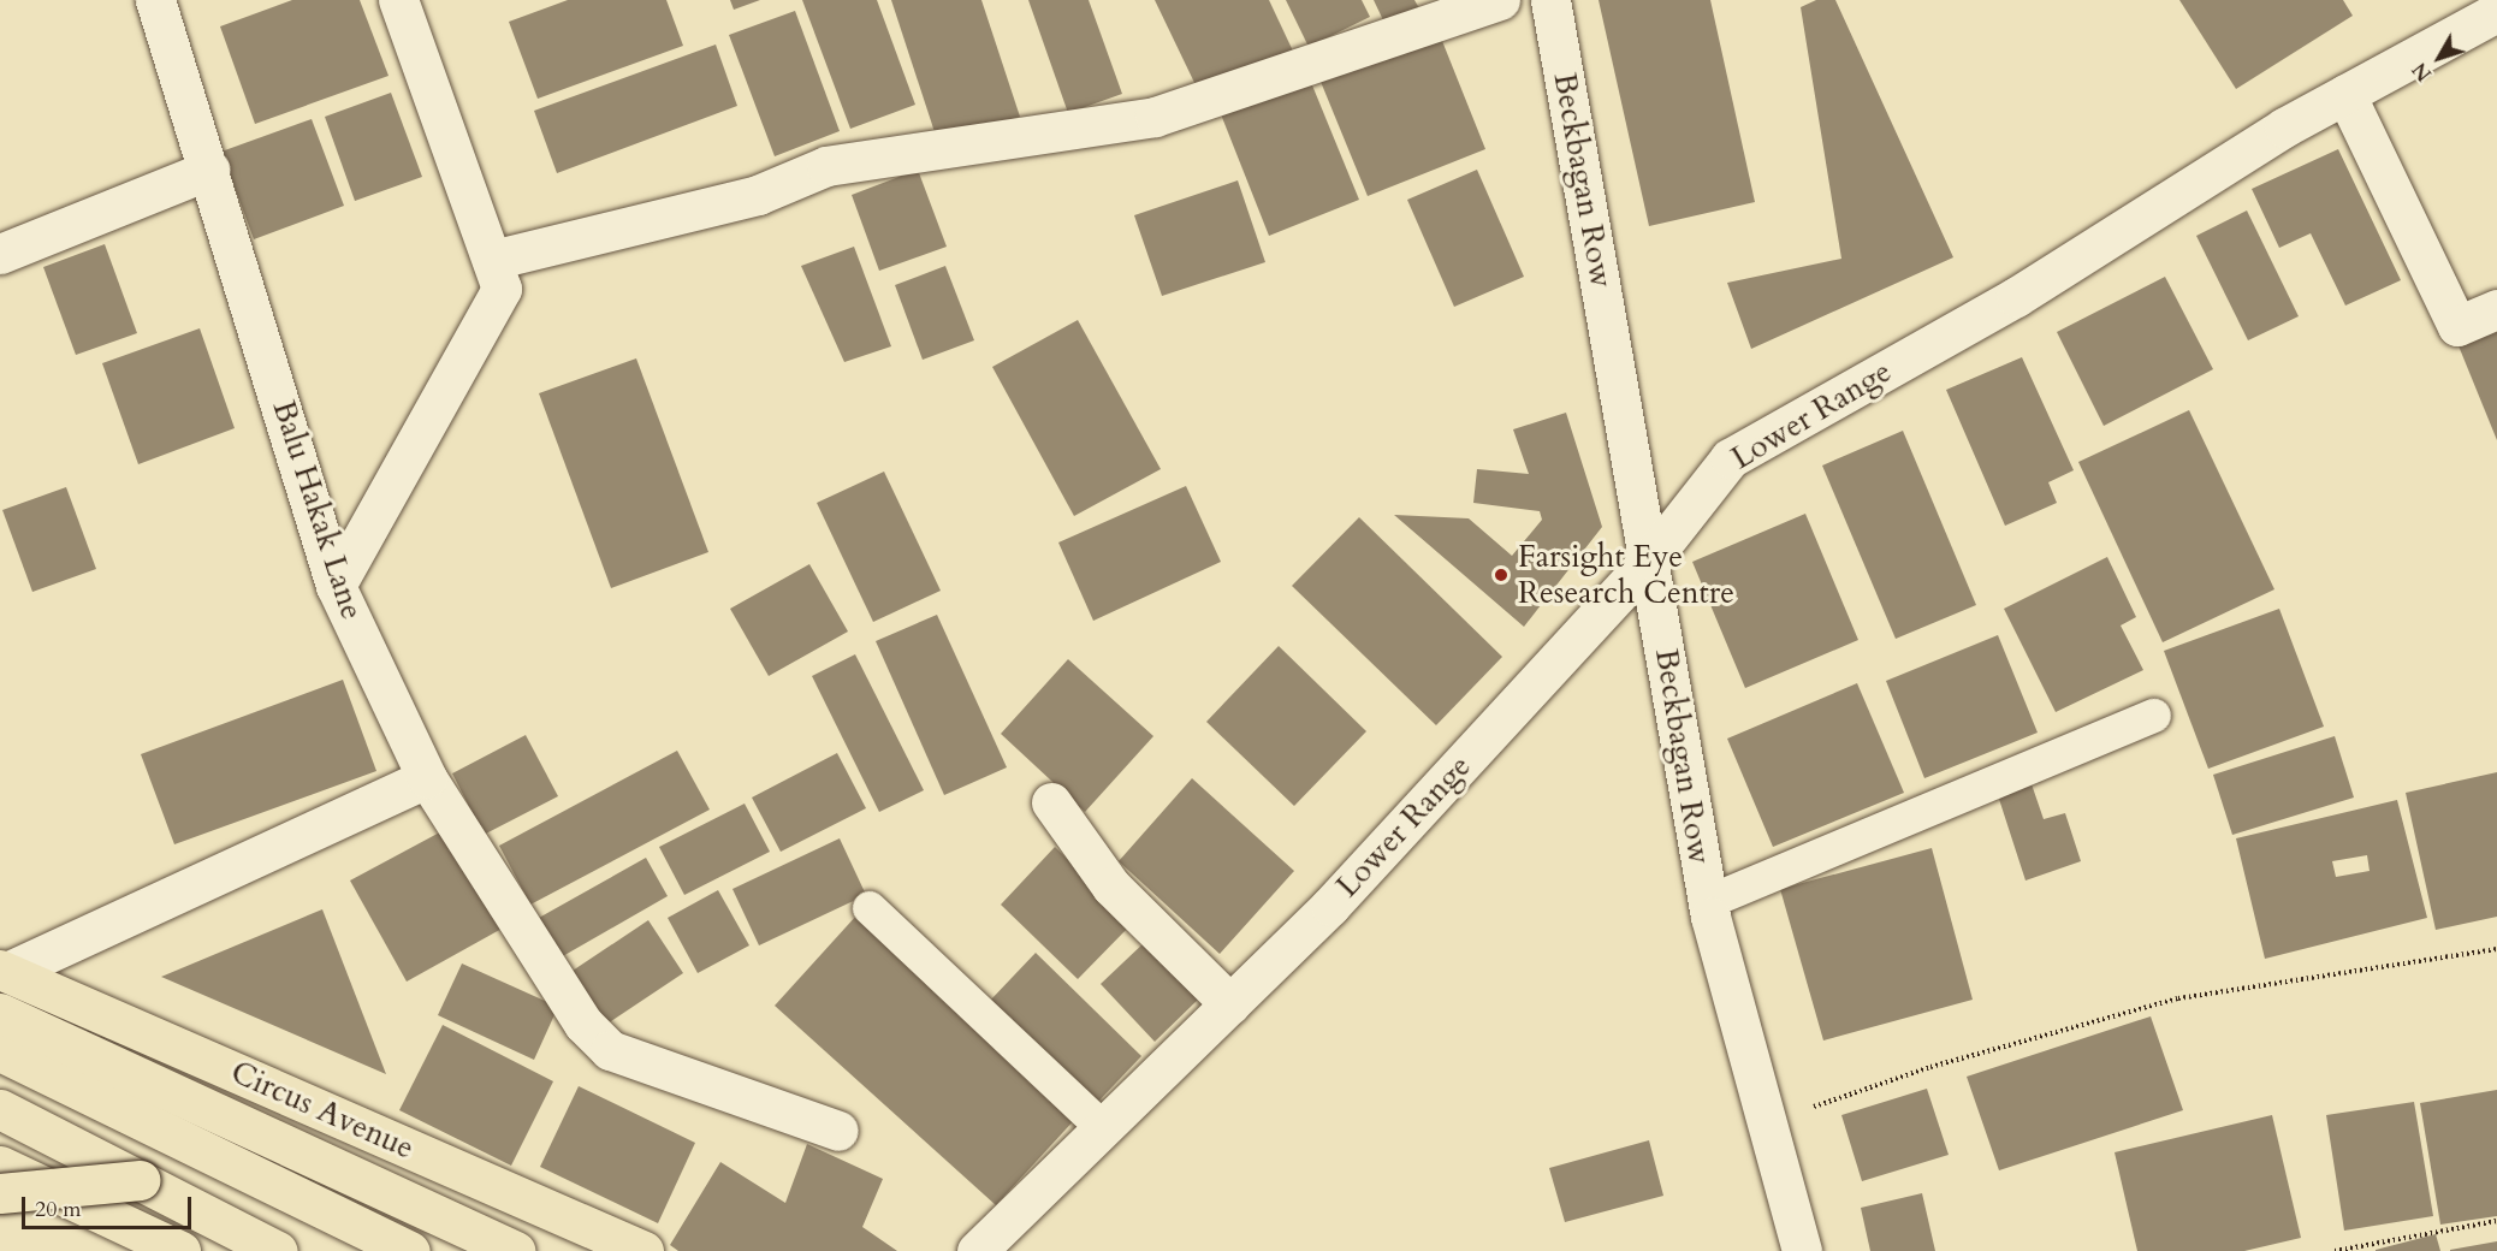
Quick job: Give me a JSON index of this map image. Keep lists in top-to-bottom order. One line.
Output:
{"streets":{"main road":["Circus Avenue"],"street":["Beckbagan Row","Lower Range","Balu Hakak Lane"]},"crossings":[["Beckbagan Row","Lower Range"]],"places":["Farsight Eye Research Centre"],"scale_bar":"20 m","north":"bottom left"}
